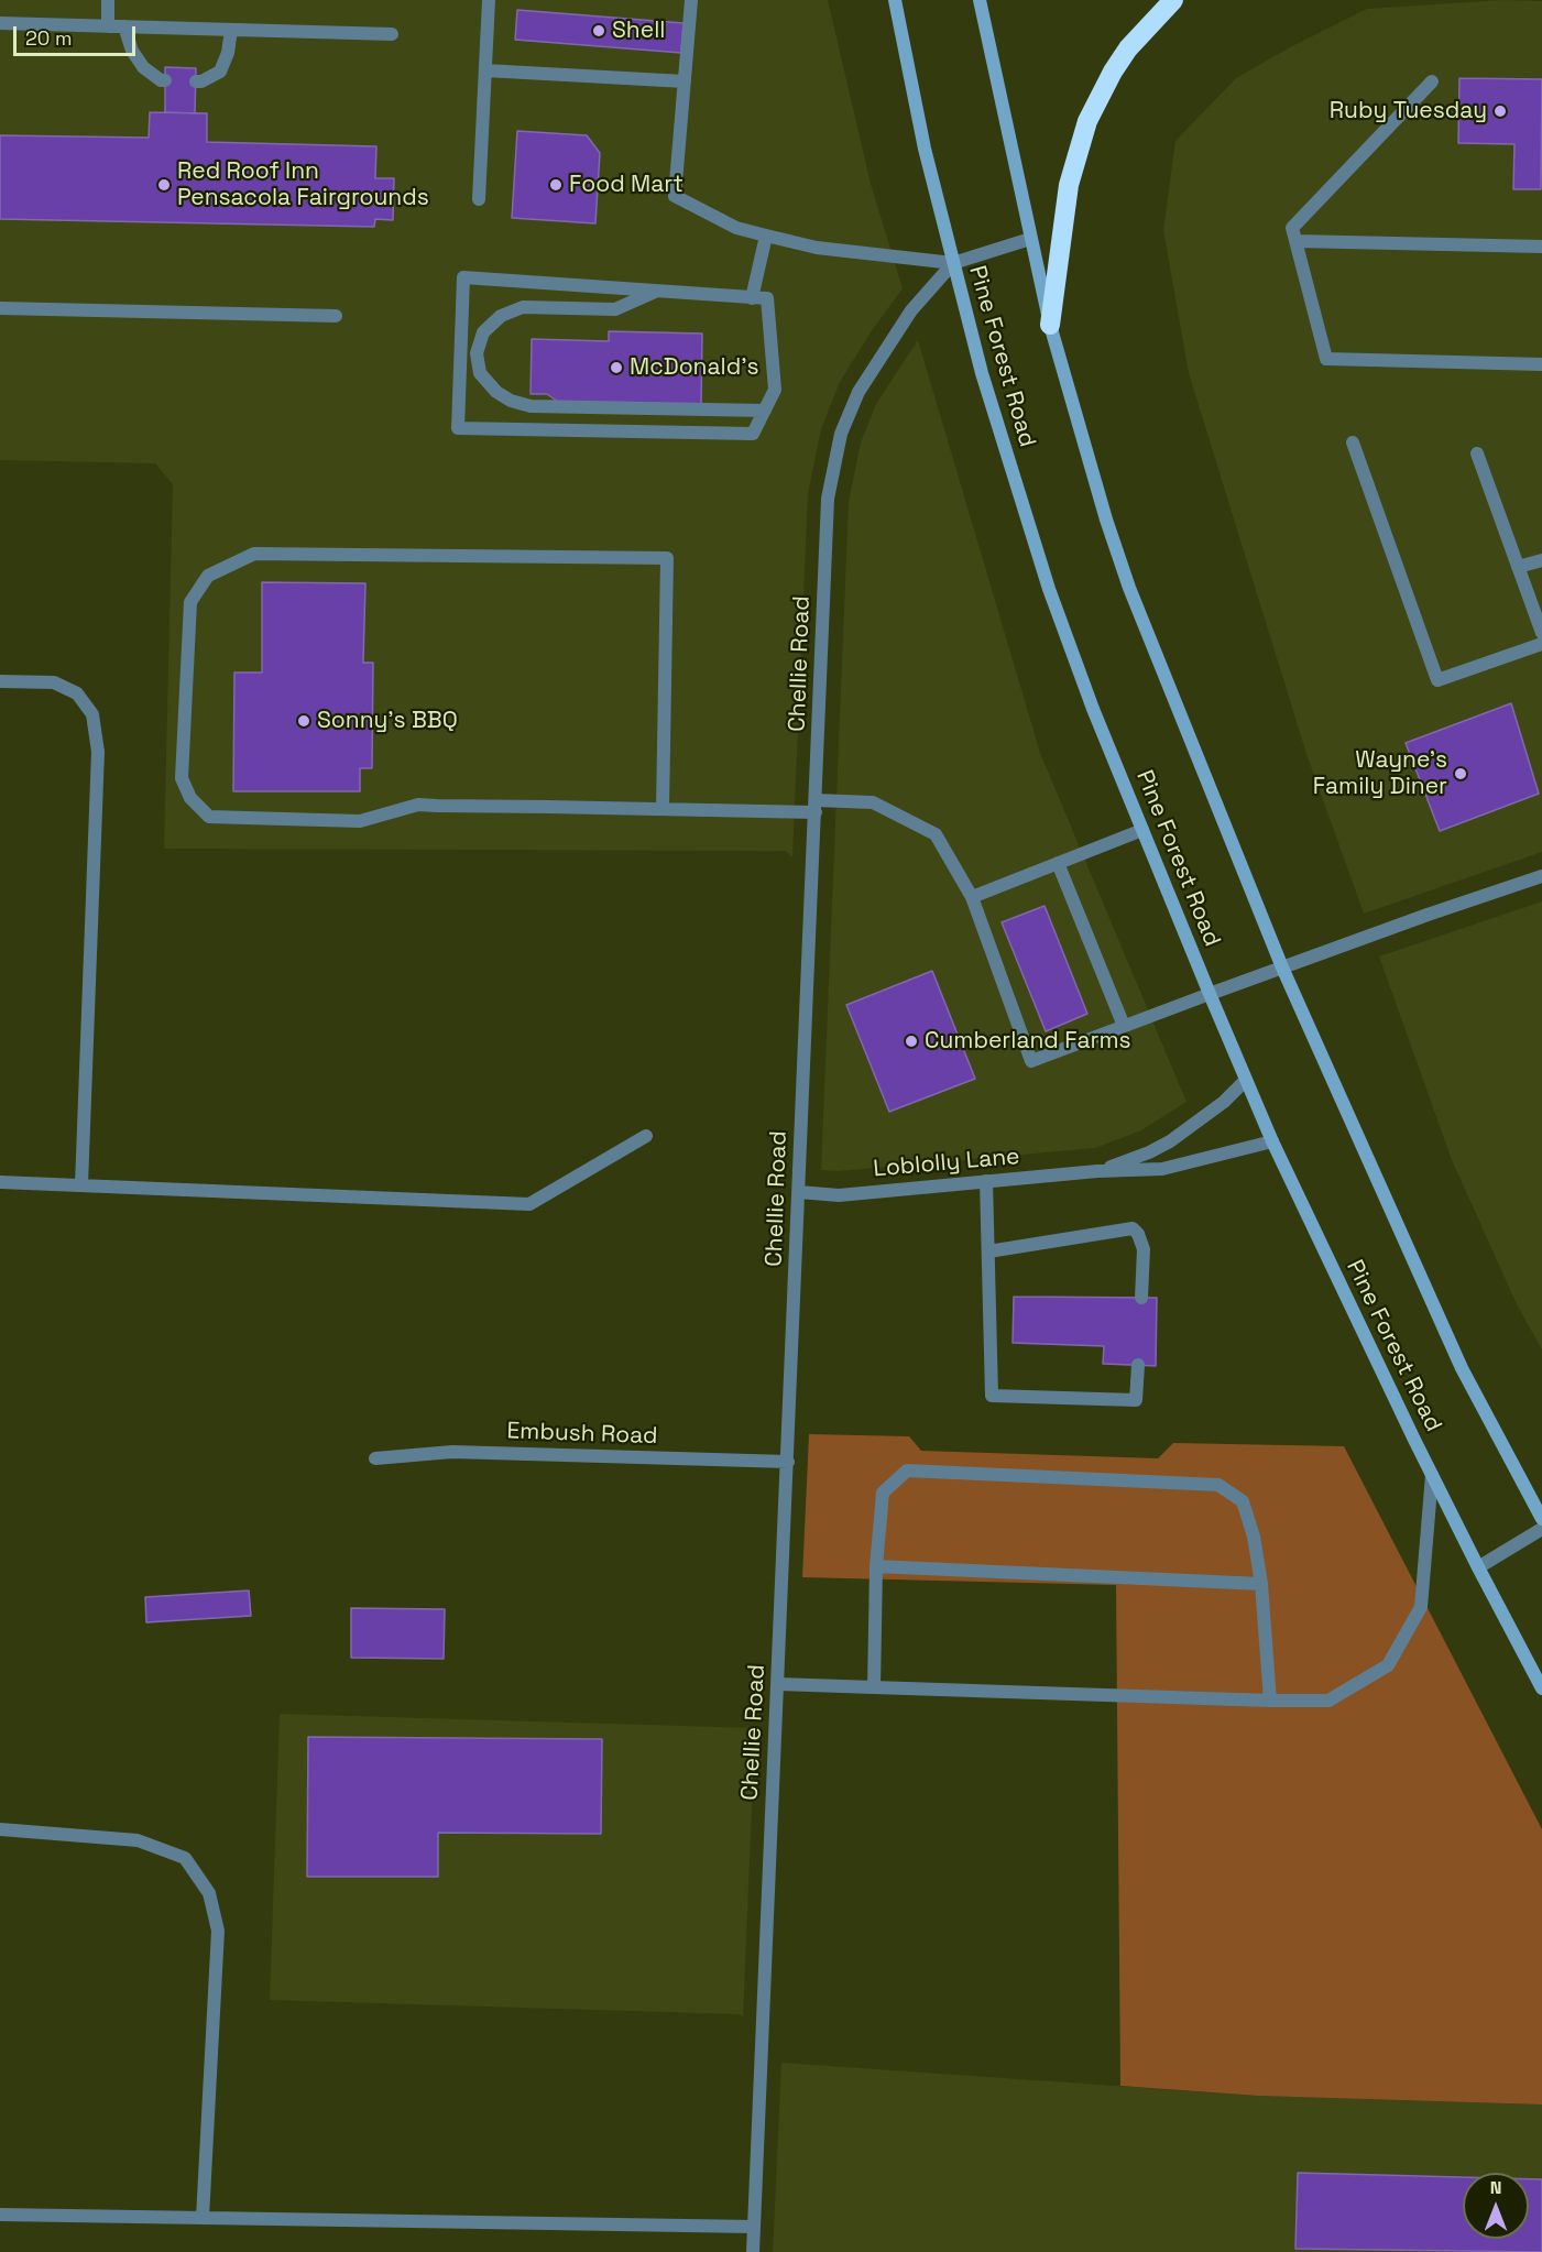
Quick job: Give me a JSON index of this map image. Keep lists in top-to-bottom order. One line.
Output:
{"streets":{"main road":["Pine Forest Road"],"street":["Chellie Road","Loblolly Lane","Embush Road"]},"crossings":[["Pine Forest Road","Chellie Road"],["Pine Forest Road","Loblolly Lane"],["Chellie Road","Loblolly Lane"],["Chellie Road","Embush Road"]],"places":["Shell","Ruby Tuesday","Red Roof Inn Pensacola Fairgrounds","Food Mart","McDonald's","Sonny's BBQ","Wayne's Family Diner","Cumberland Farms"],"scale_bar":"20 m","north":"top"}
